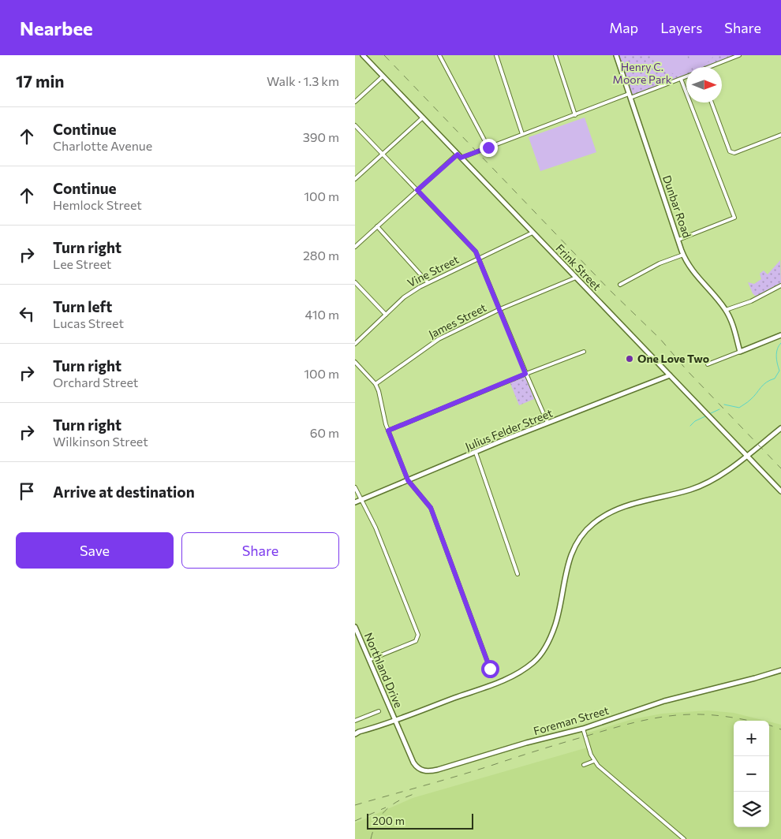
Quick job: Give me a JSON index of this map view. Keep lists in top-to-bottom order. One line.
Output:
{"streets":{"street":["Dunbar Road","Frink Street","Vine Street","James Street","Julius Felder Street","Northland Drive","Foreman Street"]},"crossings":[["Frink Street","Vine Street"],["Frink Street","James Street"],["Frink Street","Julius Felder Street"],["Northland Drive","Foreman Street"]],"parks":["Henry C. Moore Park"],"places":["One Love Two"],"scale_bar":"200 m","north":"right","page":{"header":"Nearbee","nav":["Map","Layers","Share"],"heading":["17 min","Walk · 1.3 km"],"list":[["Continue","Charlotte Avenue","390 m"],["Continue","Hemlock Street","100 m"],["Turn right","Lee Street","280 m"],["Turn left","Lucas Street","410 m"],["Turn right","Orchard Street","100 m"],["Turn right","Wilkinson Street","60 m"],"Arrive at destination"],"buttons":["Save","Share"],"map_buttons":["+","−"],"scale":"200 m"}}
